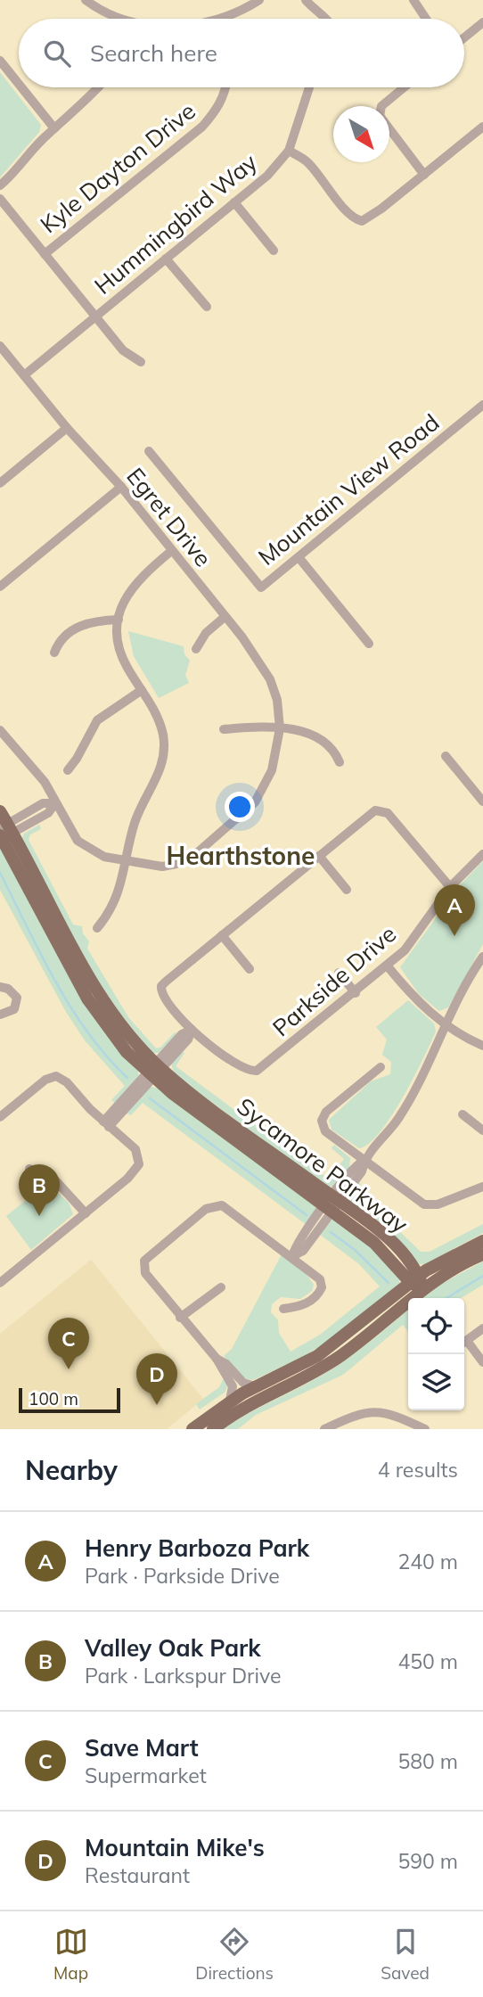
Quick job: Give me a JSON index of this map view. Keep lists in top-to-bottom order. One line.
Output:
{"streets":{"main road":["Sycamore Parkway"],"street":["Kyle Dayton Drive","Hummingbird Way","Mountain View Road","Egret Drive","Parkside Drive"]},"crossings":[["Hummingbird Way","Egret Drive"]],"districts":["Hearthstone"],"scale_bar":"100 m","north":"bottom right","page":{"search":"Search here","pins":["A","B","C","D"],"scale":"100 m","heading":["Nearby","4 results"],"list":[{"mark":"A","name":"Henry Barboza Park","note":"Park · Parkside Drive","value":"240 m"},{"mark":"B","name":"Valley Oak Park","note":"Park · Larkspur Drive","value":"450 m"},{"mark":"C","name":"Save Mart","note":"Supermarket","value":"580 m"},{"mark":"D","name":"Mountain Mike's","note":"Restaurant","value":"590 m"}],"nav":["Map","Directions","Saved"]}}
